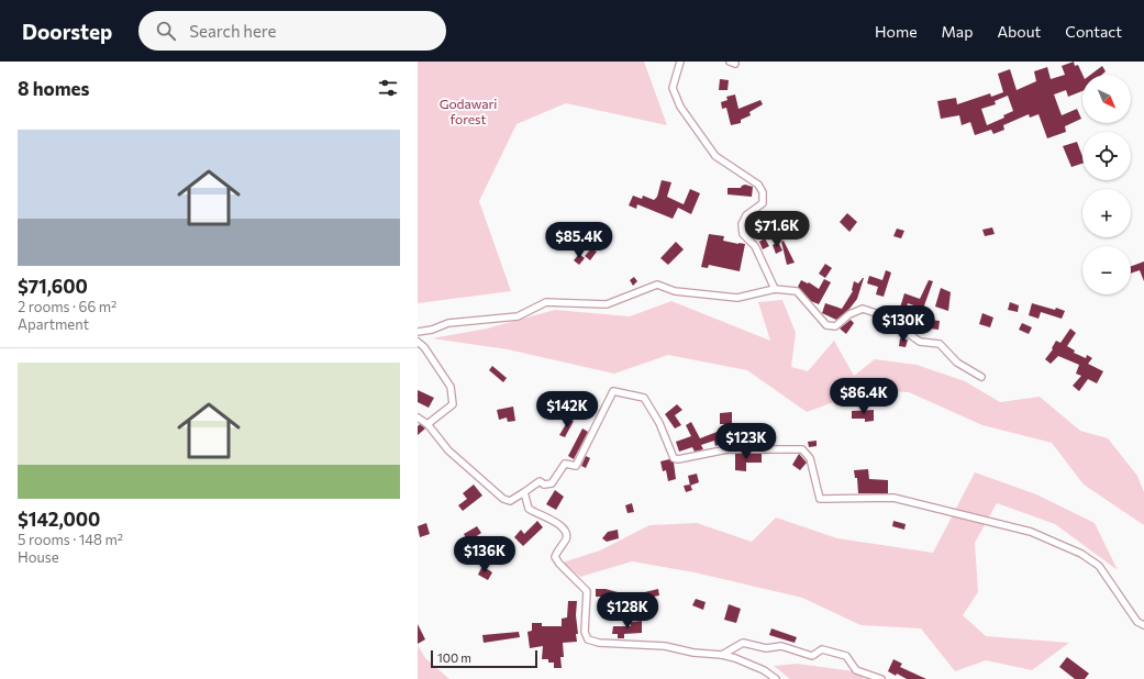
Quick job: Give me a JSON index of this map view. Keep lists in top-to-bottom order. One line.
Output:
{"parks":["Godawari forest"],"scale_bar":"100 m","north":"bottom right","page":{"header":"Doorstep","search":"Search here","nav":["Home","Map","About","Contact"],"heading":"8 homes","map_buttons":["+","−"],"list":[{"name":"$71,600","note":"2 rooms · 66 m² · Apartment"},{"name":"$142,000","note":"5 rooms · 148 m² · House"}],"price":["$71.6K","$85.4K","$130K","$86.4K","$142K","$123K","$136K","$128K"],"scale":"100 m"}}
